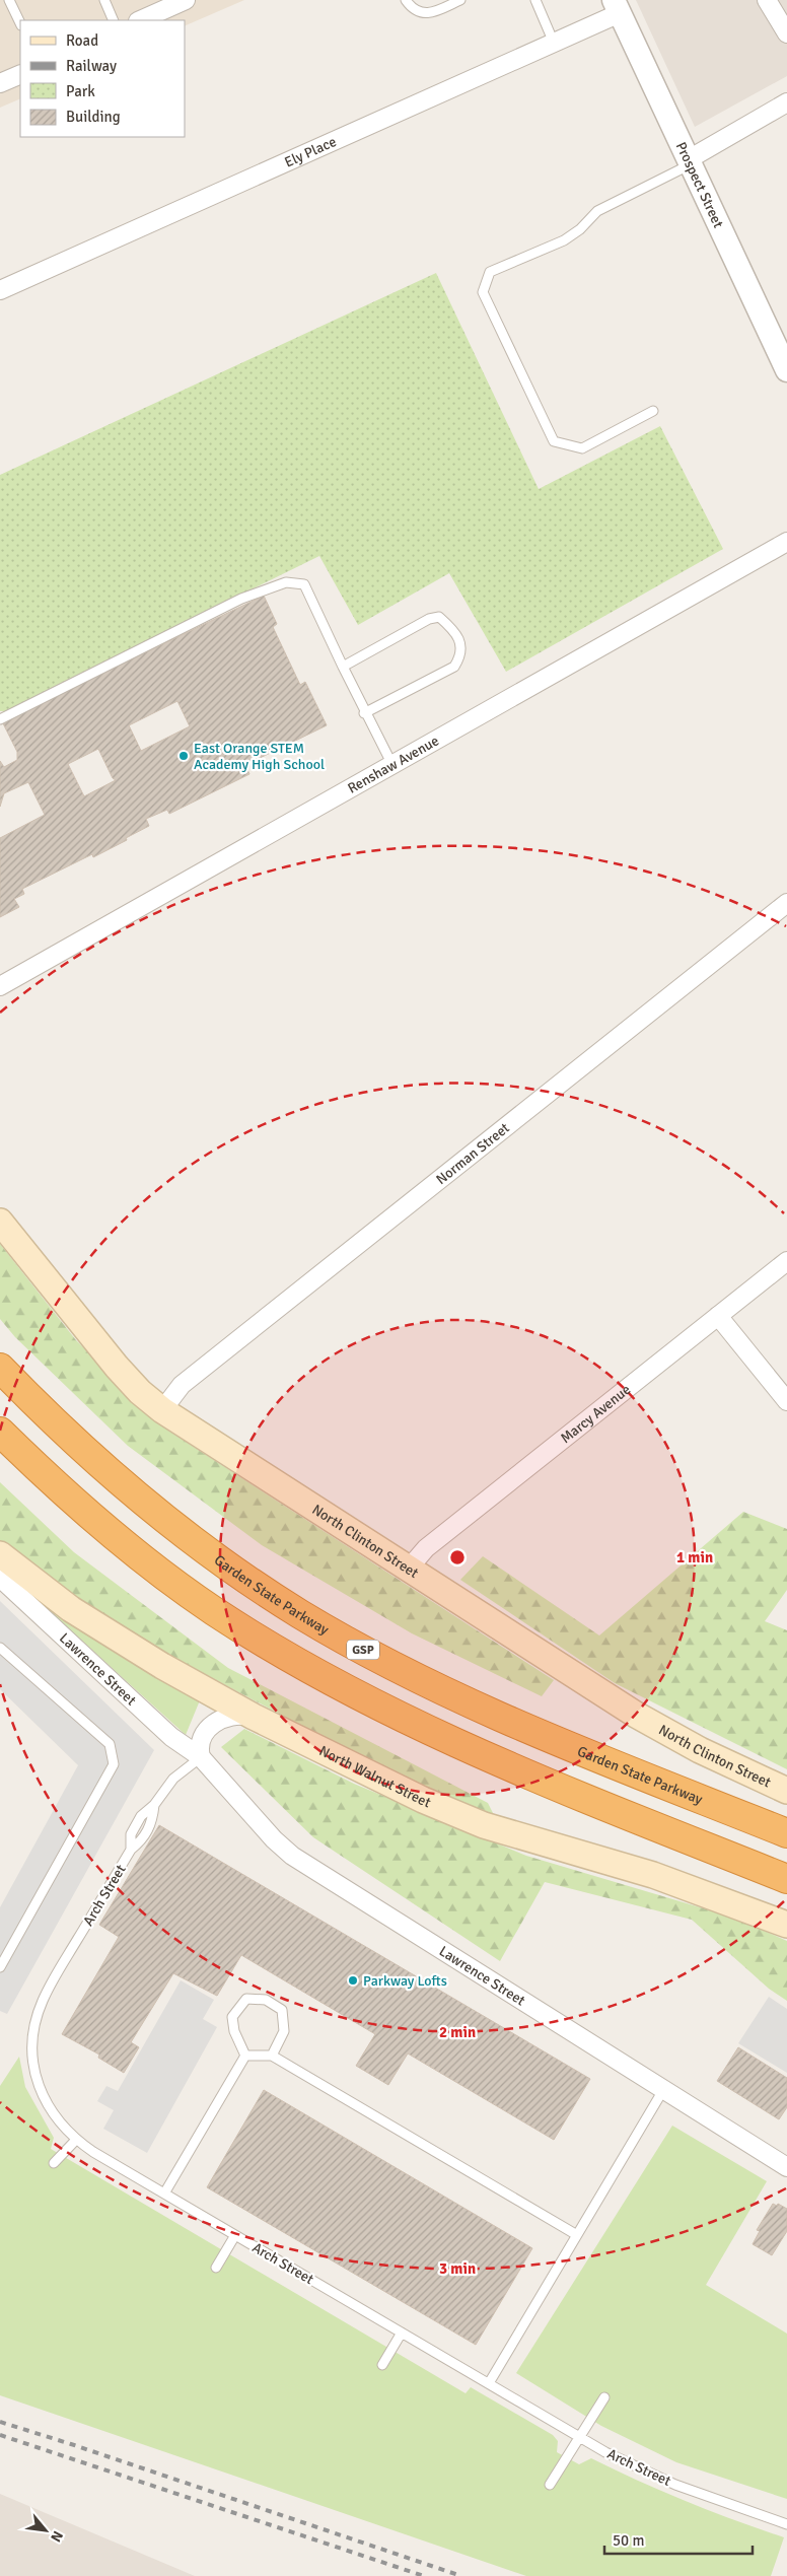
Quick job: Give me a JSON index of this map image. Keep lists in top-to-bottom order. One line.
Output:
{"streets":{"highway":["Garden State Parkway","GSP"],"main road":["North Clinton Street","North Walnut Street"],"street":["Ely Place","Prospect Street","Renshaw Avenue","Norman Street","Marcy Avenue","Lawrence Street"],"lane":["Arch Street"]},"crossings":[["Ely Place","Prospect Street"],["Norman Street","North Clinton Street"],["Marcy Avenue","North Clinton Street"],["Lawrence Street","Arch Street"]],"places":["East Orange STEM Academy High School","Parkway Lofts"],"legend":["Road","Railway","Park","Building"],"scale_bar":"50 m","north":"bottom right","rings":["1 min","2 min","3 min"]}
